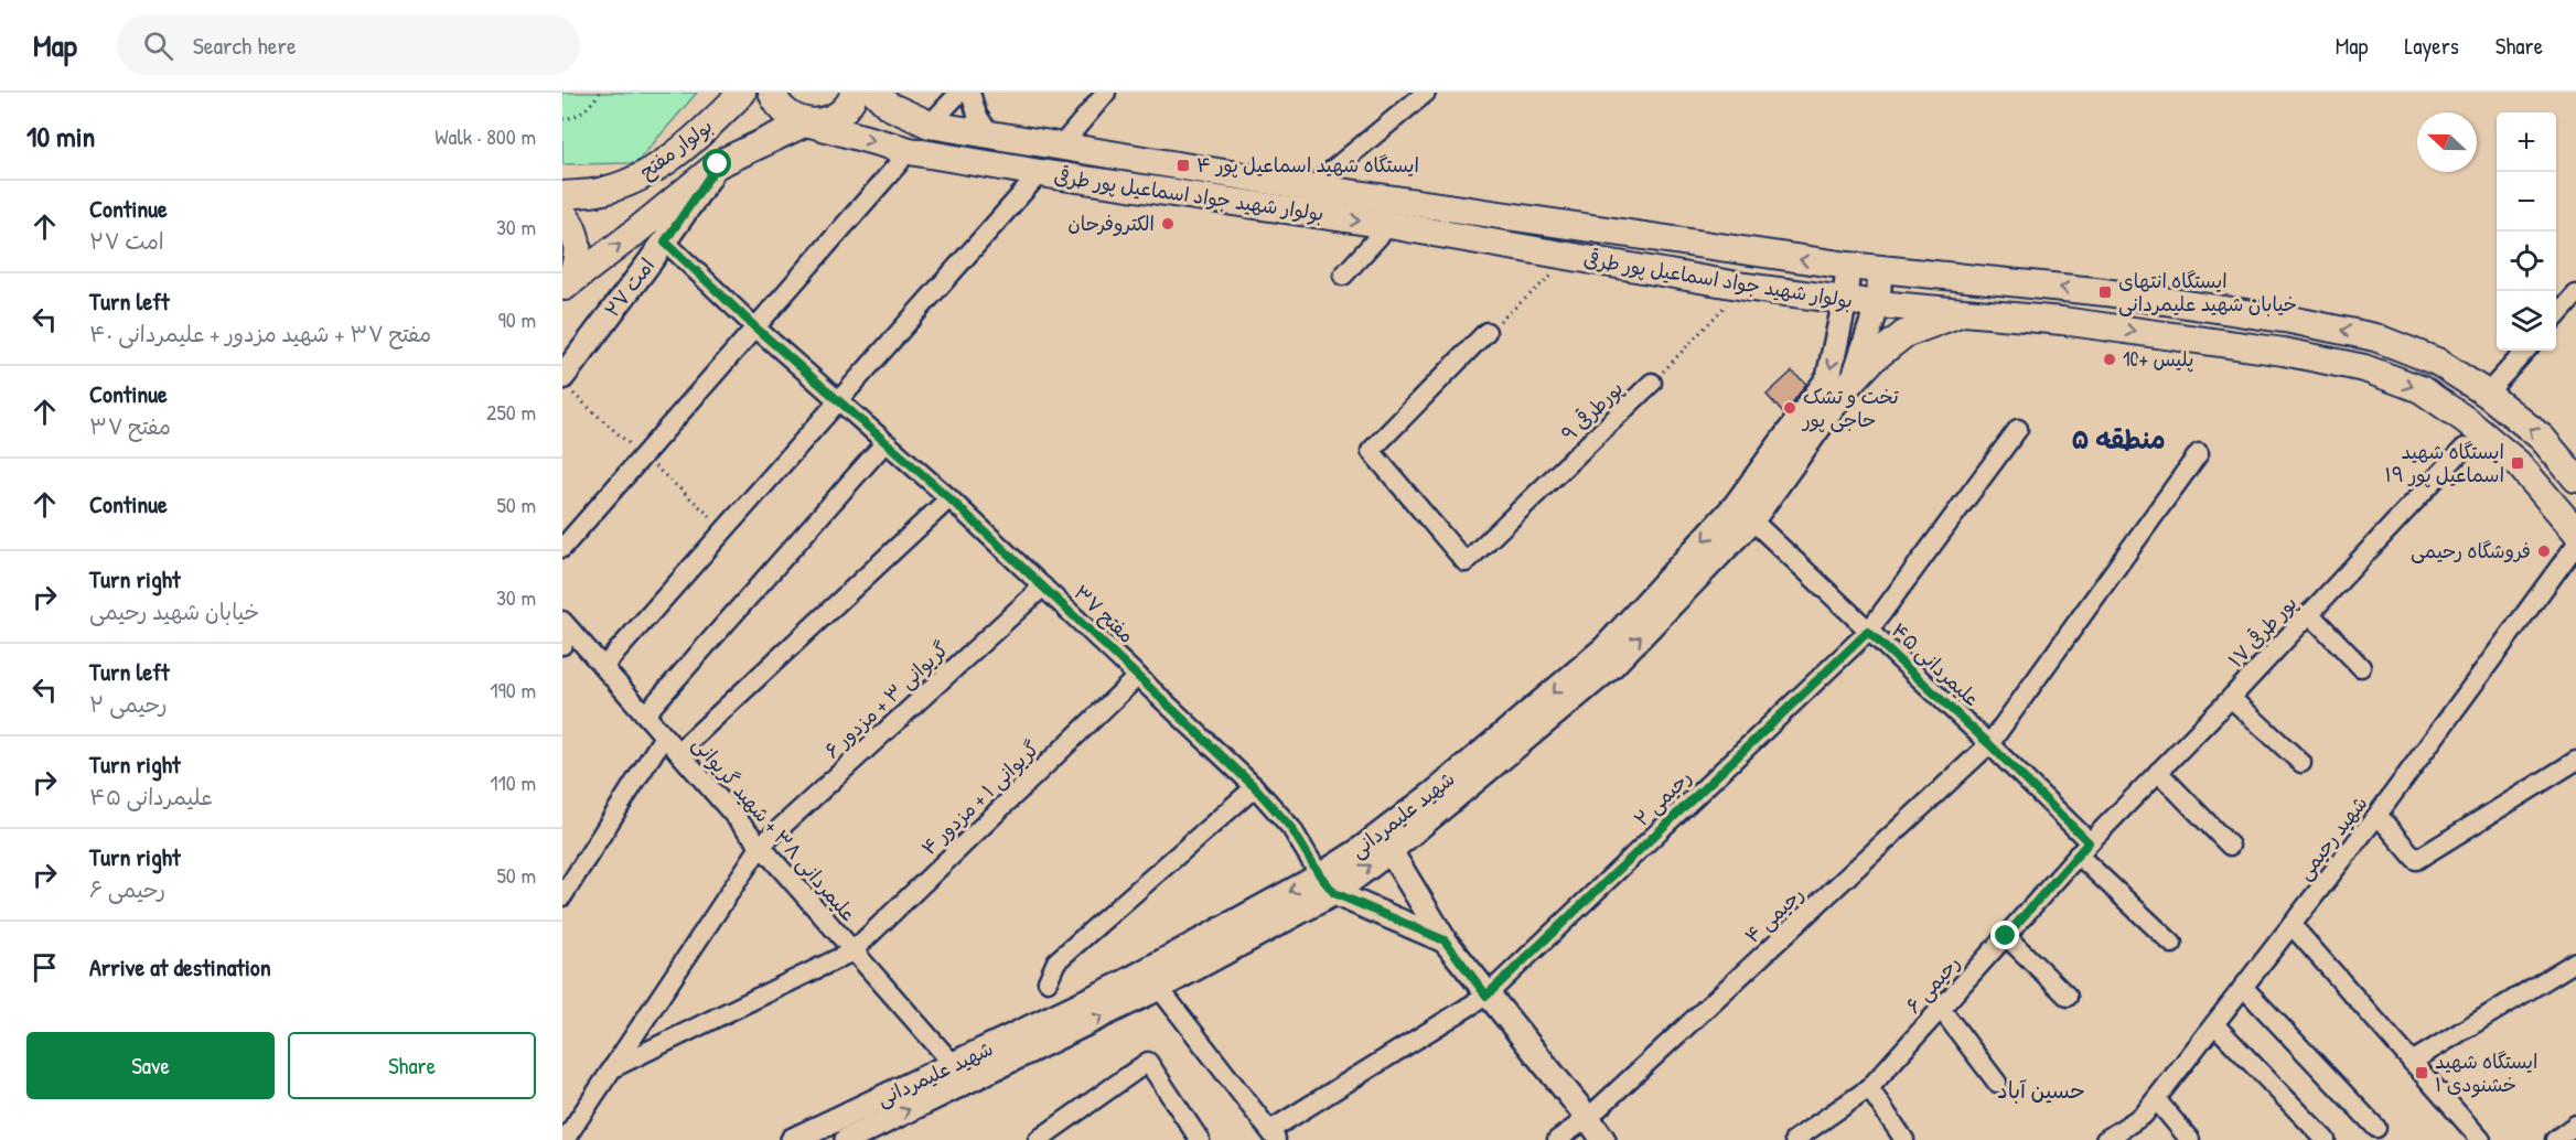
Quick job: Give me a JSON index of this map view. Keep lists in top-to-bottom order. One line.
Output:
{"streets":{"main road":["بولوار مفتح","بولوار شهید جواد اسماعیل پور طرقی"],"street":["امت ۲۷","پورطرقی ۹","مفتح ۳۷","پور طرقی ۱۷","علیمردانی ۴۵","گریوانی ۳ + مزدور ۶","گریوانی ۱ + مزدور ۴","رحیمی ۲","شهید علیمردانی","علیمردانی ۳۸ + شهید گریوانی","شهید رحیمی","رحیمی ۴","رحیمی ۶"]},"crossings":[["بولوار مفتح","بولوار شهید جواد اسماعیل پور طرقی"],["بولوار مفتح","امت ۲۷"],["بولوار شهید جواد اسماعیل پور طرقی","پورطرقی ۹"],["بولوار شهید جواد اسماعیل پور طرقی","شهید علیمردانی"],["امت ۲۷","مفتح ۳۷"],["مفتح ۳۷","گریوانی ۳ + مزدور ۶"],["مفتح ۳۷","گریوانی ۱ + مزدور ۴"],["مفتح ۳۷","شهید علیمردانی"],["پور طرقی ۱۷","علیمردانی ۴۵"],["پور طرقی ۱۷","رحیمی ۶"],["علیمردانی ۴۵","رحیمی ۲"],["علیمردانی ۴۵","شهید علیمردانی"],["علیمردانی ۴۵","رحیمی ۴"],["علیمردانی ۴۵","رحیمی ۶"],["گریوانی ۳ + مزدور ۶","گریوانی ۱ + مزدور ۴"],["گریوانی ۳ + مزدور ۶","علیمردانی ۳۸ + شهید گریوانی"],["گریوانی ۱ + مزدور ۴","علیمردانی ۳۸ + شهید گریوانی"],["شهید علیمردانی","علیمردانی ۳۸ + شهید گریوانی"]],"districts":["منطقه ۵","حسین آباد"],"places":{"transit":["ایستگاه شهید اسماعیل پور ۴","ایستگاه انتهای خیابان شهید علیمردانی","ایستگاه شهید اسماعیل پور ۱۹","ایستگاه شهید خشنودی ۱"],"other":["الکتروفرحان","پلیس +10","تخت و تشک حاجی پور","فروشگاه رحیمی"]},"north":"left","page":{"header":"Map","search":"Search here","nav":["Map","Layers","Share"],"heading":["10 min","Walk · 800 m"],"map_buttons":["+","−"],"list":[["Continue","امت ۲۷","30 m"],["Turn left","مفتح ۳۷ + شهید مزدور + علیمردانی ۴۰","90 m"],["Continue","مفتح ۳۷","250 m"],["Continue","50 m"],["Turn right","خیابان شهید رحیمی","30 m"],["Turn left","رحیمی ۲","190 m"],["Turn right","علیمردانی ۴۵","110 m"],["Turn right","رحیمی ۶","50 m"],"Arrive at destination"],"buttons":["Save","Share"]}}
